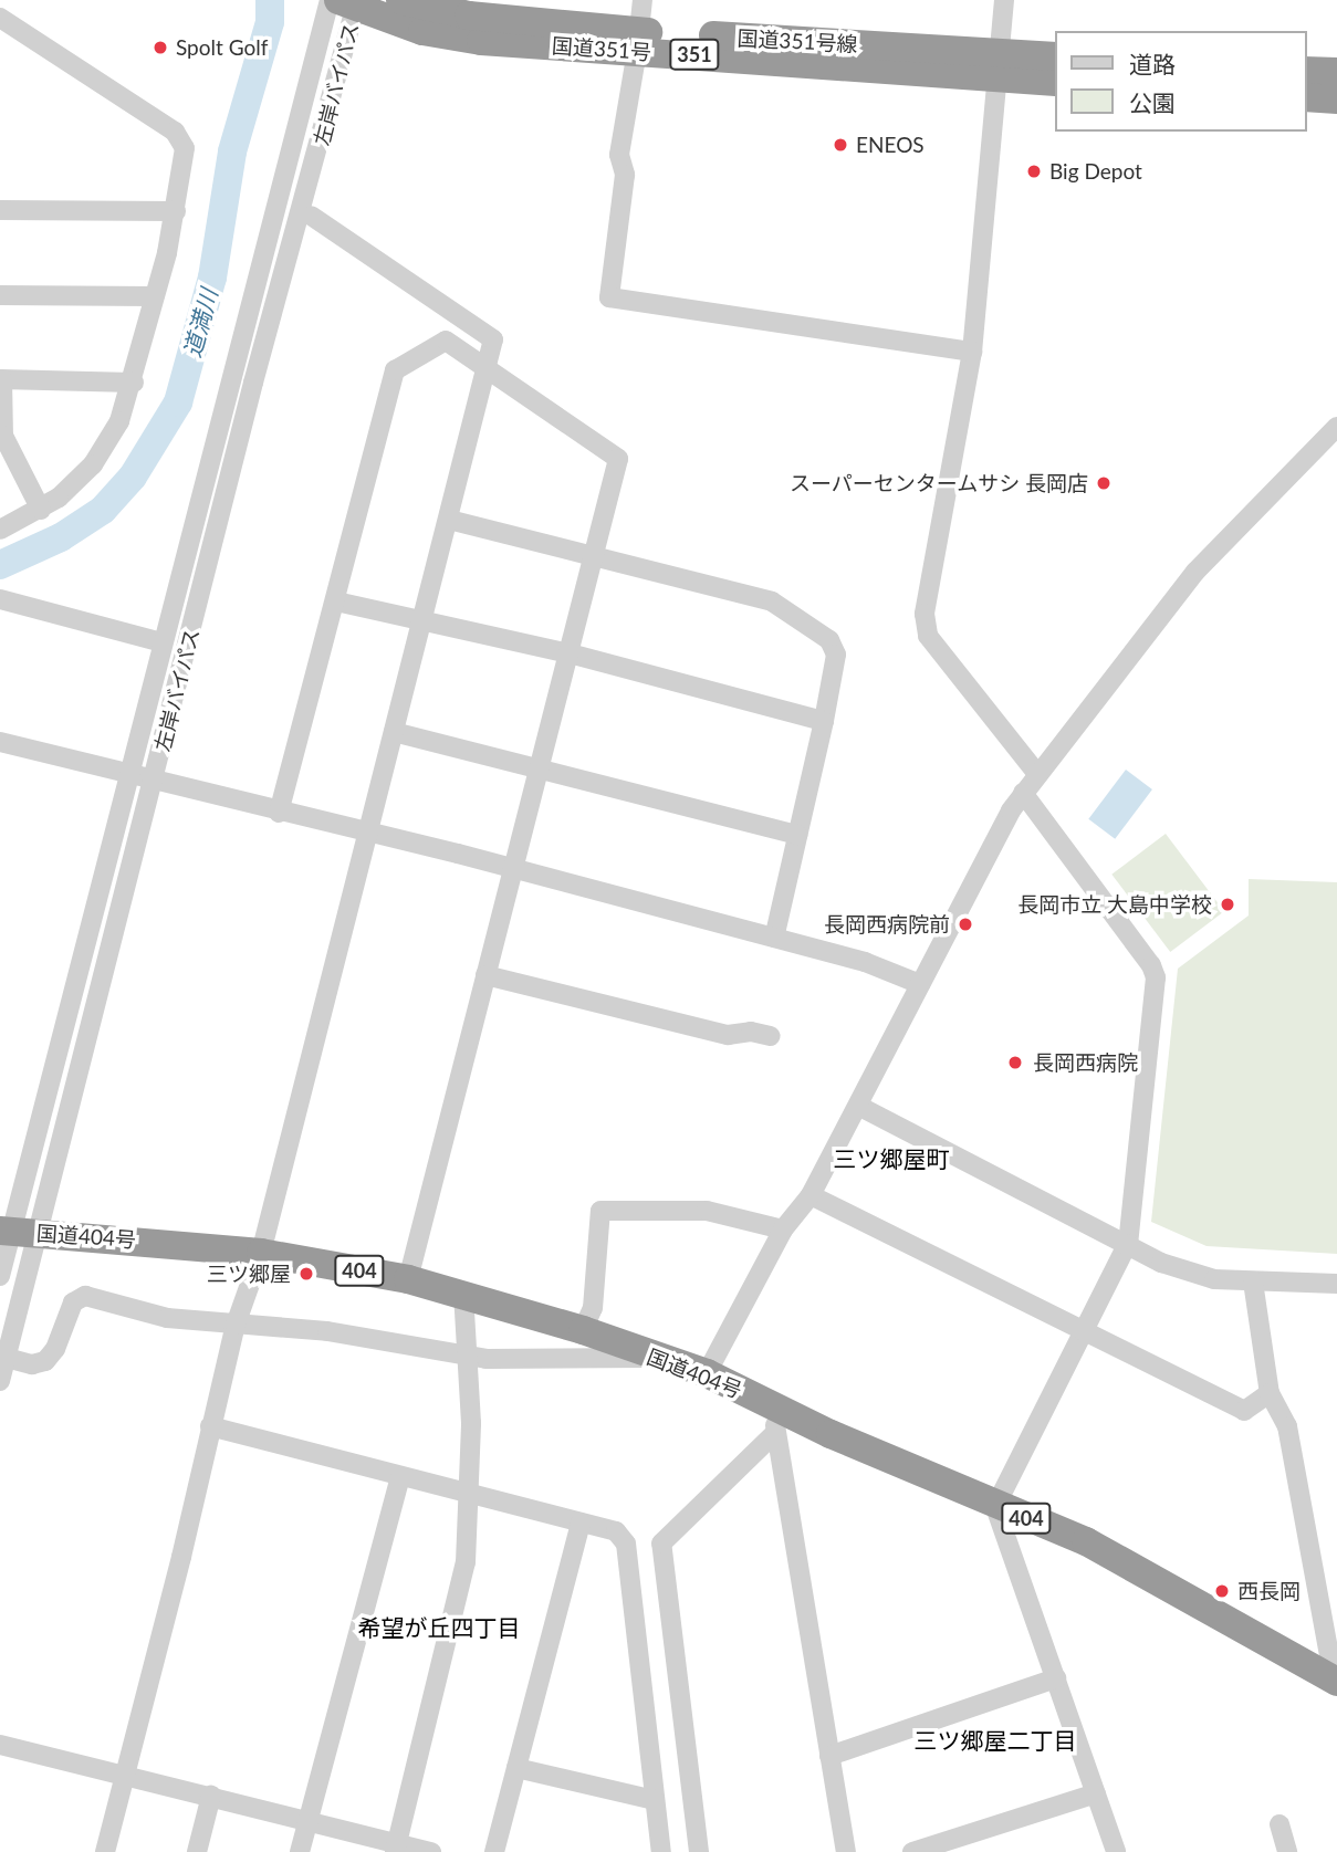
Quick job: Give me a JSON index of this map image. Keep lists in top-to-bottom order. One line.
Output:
{"streets":{"highway":["国道351号","351","国道404号","404"],"street":["左岸バイパス"]},"crossings":[["国道351号","351"],["国道351号","左岸バイパス"],["左岸バイパス","国道404号"]],"districts":["三ツ郷屋町","希望が丘四丁目","三ツ郷屋二丁目"],"water":["道満川"],"places":["Spolt Golf","ENEOS","Big Depot","スーパーセンタームサシ 長岡店","長岡市立 大島中学校","長岡西病院前","長岡西病院","三ツ郷屋","西長岡"],"legend":["道路","公園"]}
